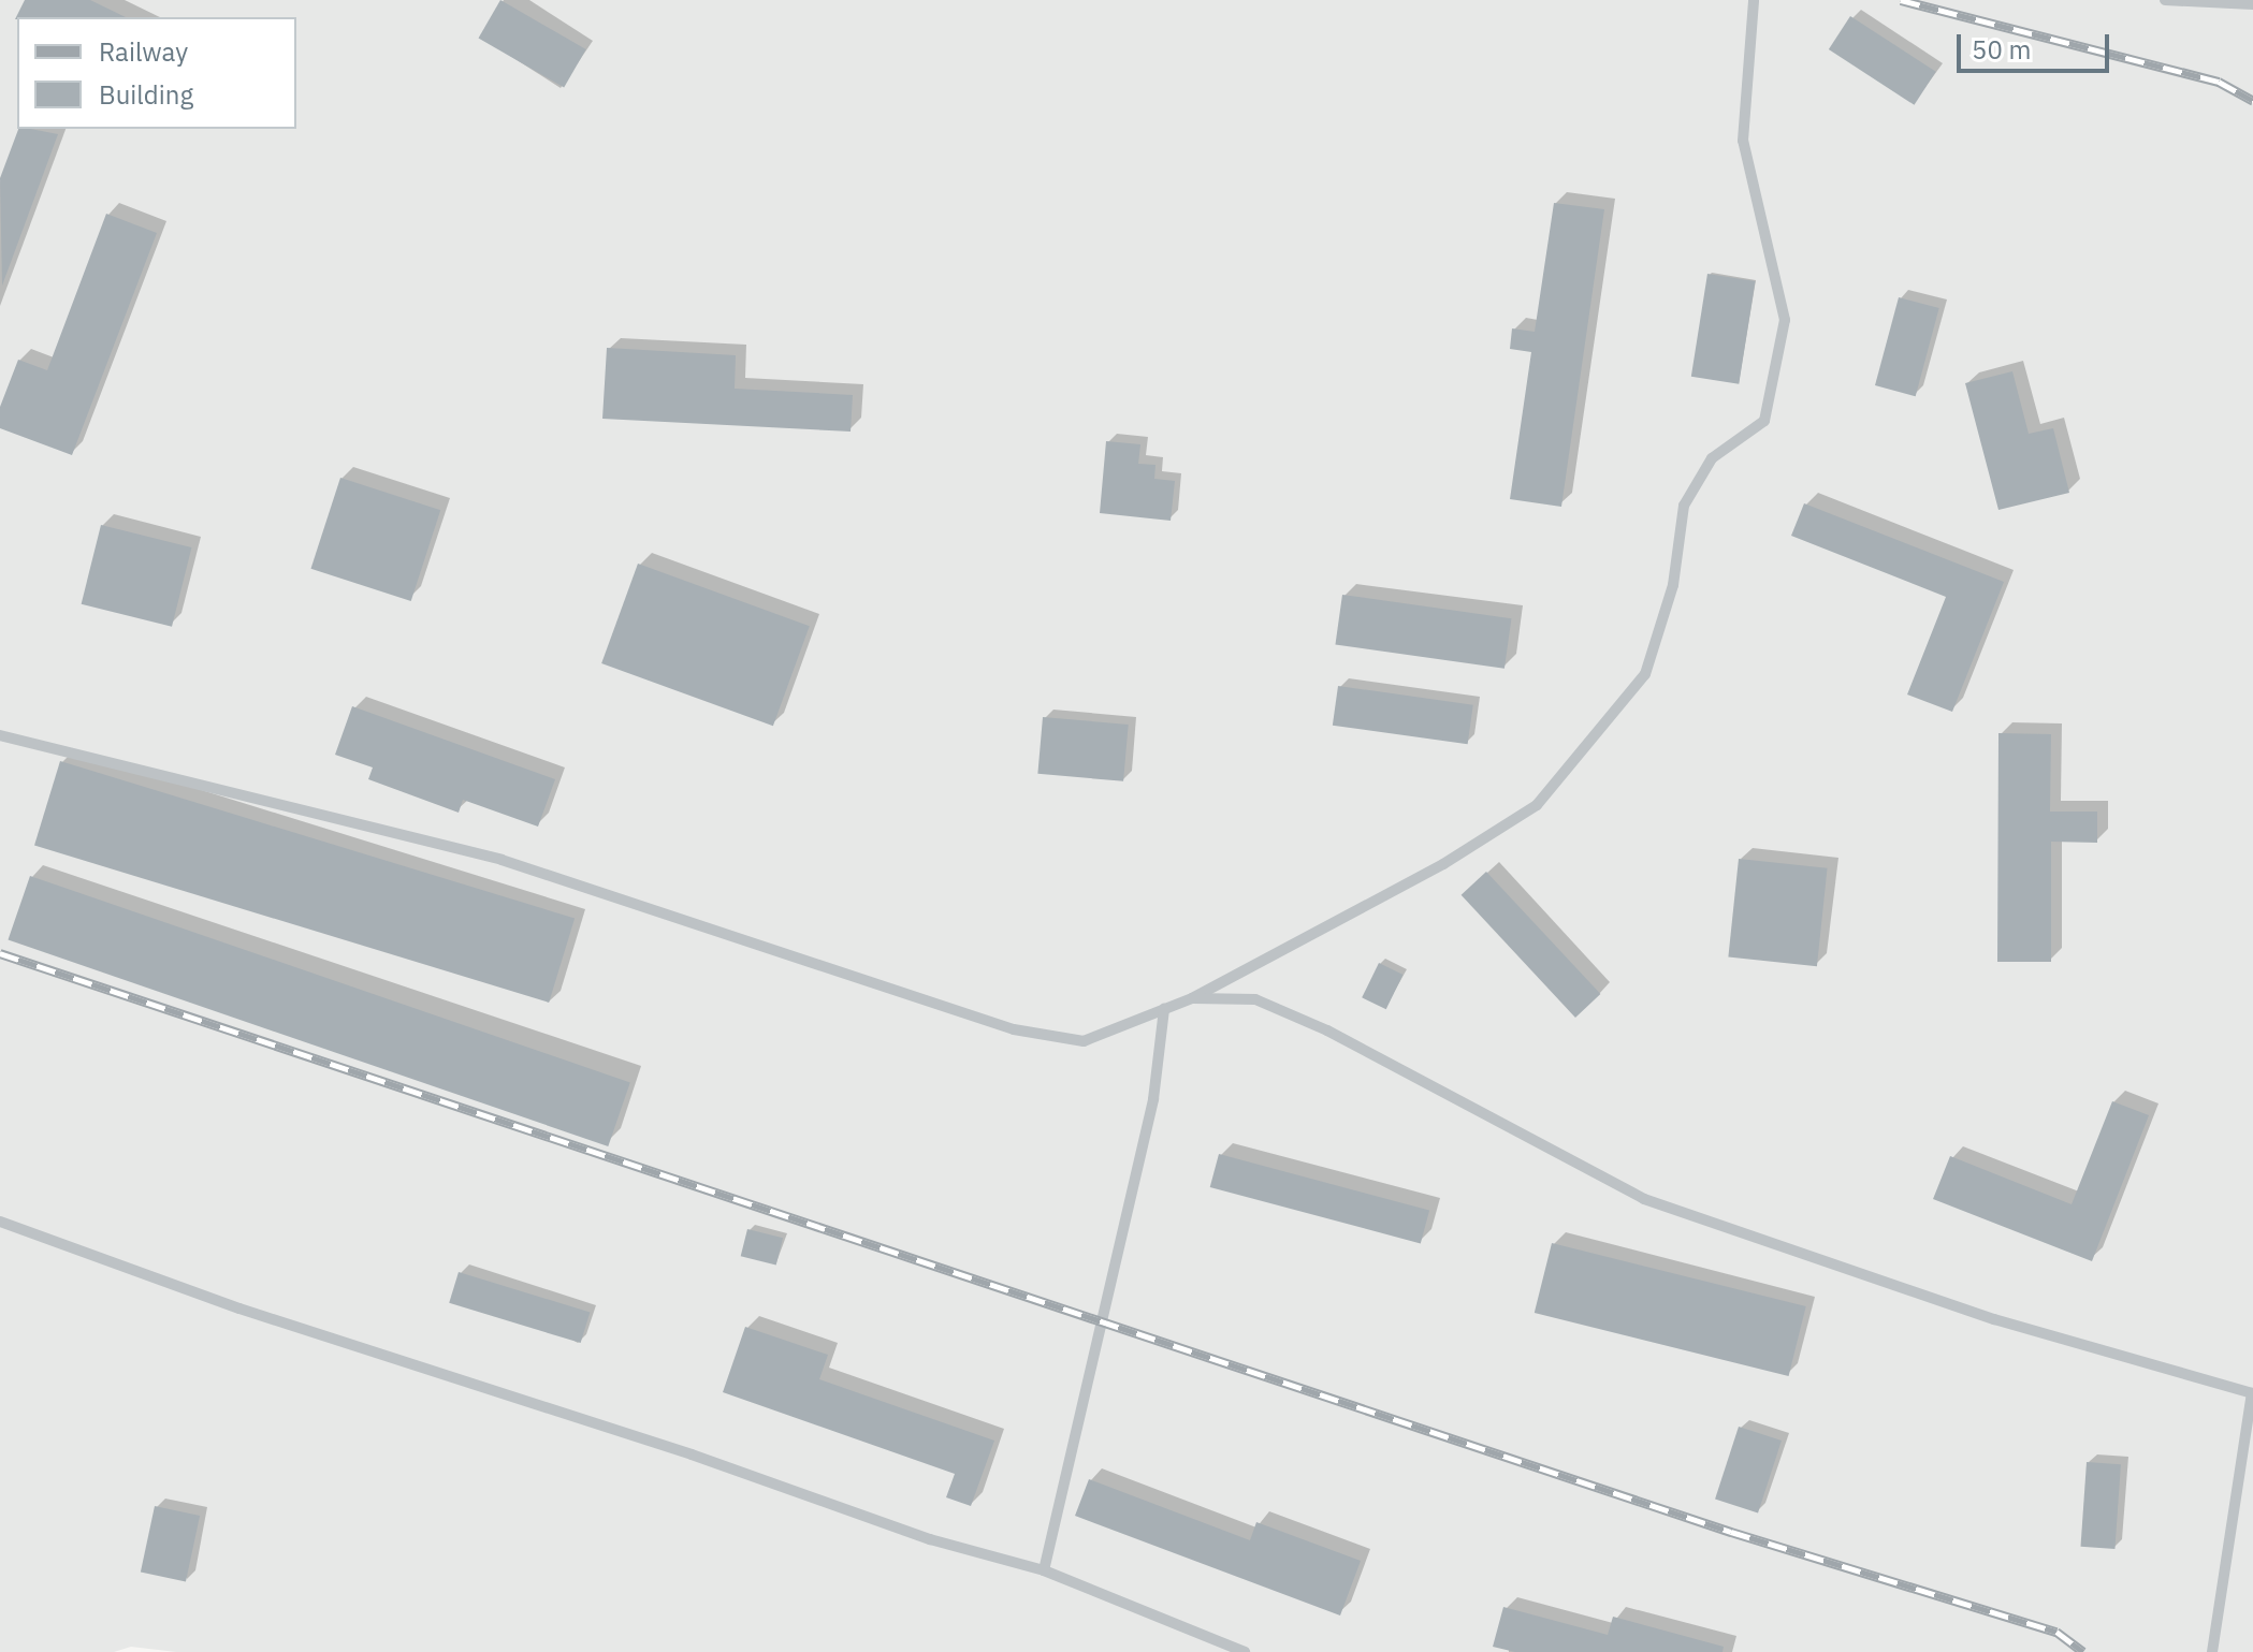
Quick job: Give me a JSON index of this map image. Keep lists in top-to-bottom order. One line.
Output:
{"legend":["Railway","Building"],"scale_bar":"50 m"}
